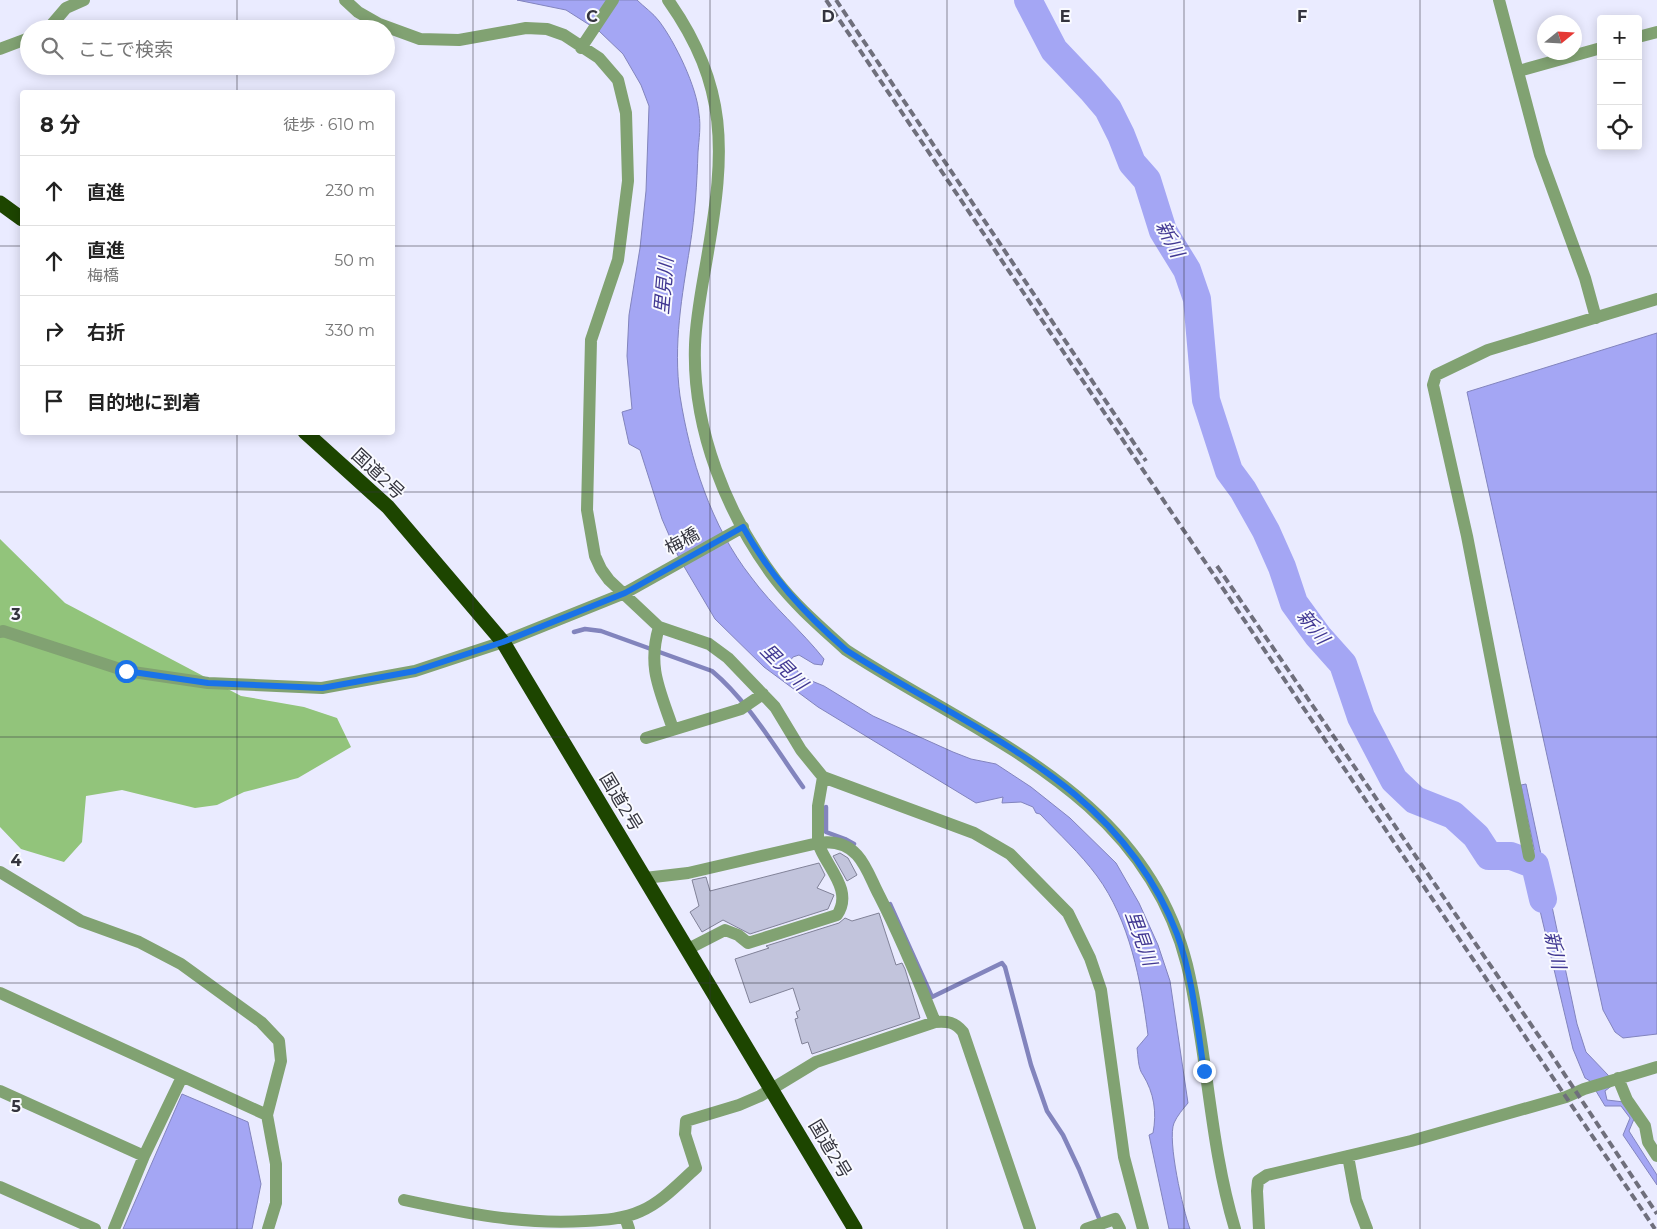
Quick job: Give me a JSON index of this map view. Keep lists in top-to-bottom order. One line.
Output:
{"streets":{"highway":["国道2号"],"street":["梅橋"]},"crossings":[["国道2号","梅橋"]],"water":["新川","里見川"],"north":"right","page":{"map_buttons":["+","−"],"search":"ここで検索","heading":["8 分","徒歩 · 610 m"],"list":[["直進","230 m"],["直進","梅橋","50 m"],["右折","330 m"],"目的地に到着"]},"grid":{"columns":["C","D","E","F"],"rows":["3","4","5"]}}
